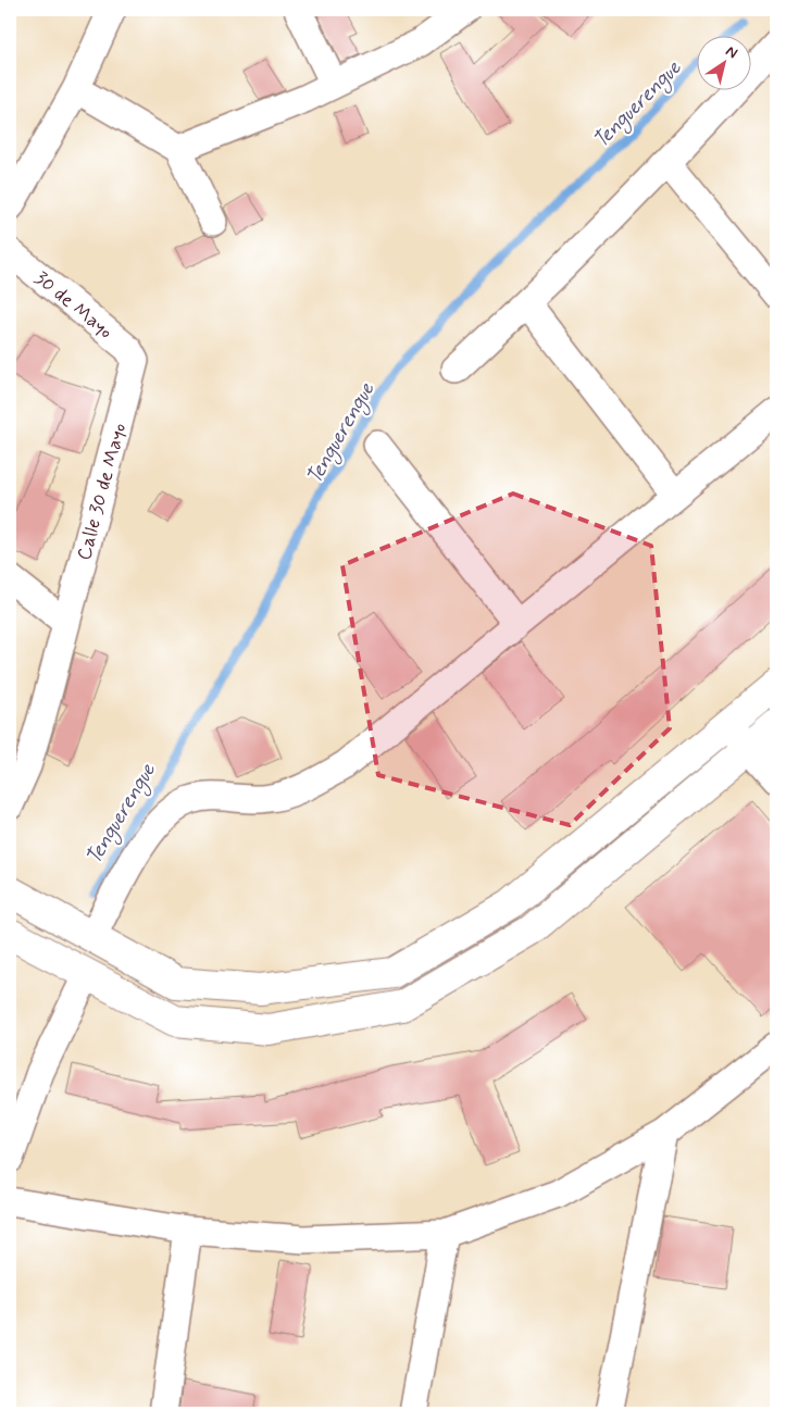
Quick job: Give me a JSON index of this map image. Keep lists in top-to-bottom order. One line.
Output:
{"streets":{"street":["30 de Mayo","Calle 30 de Mayo"]},"crossings":[["30 de Mayo","Calle 30 de Mayo"]],"water":["Tenguerengue"],"north":"top right"}
